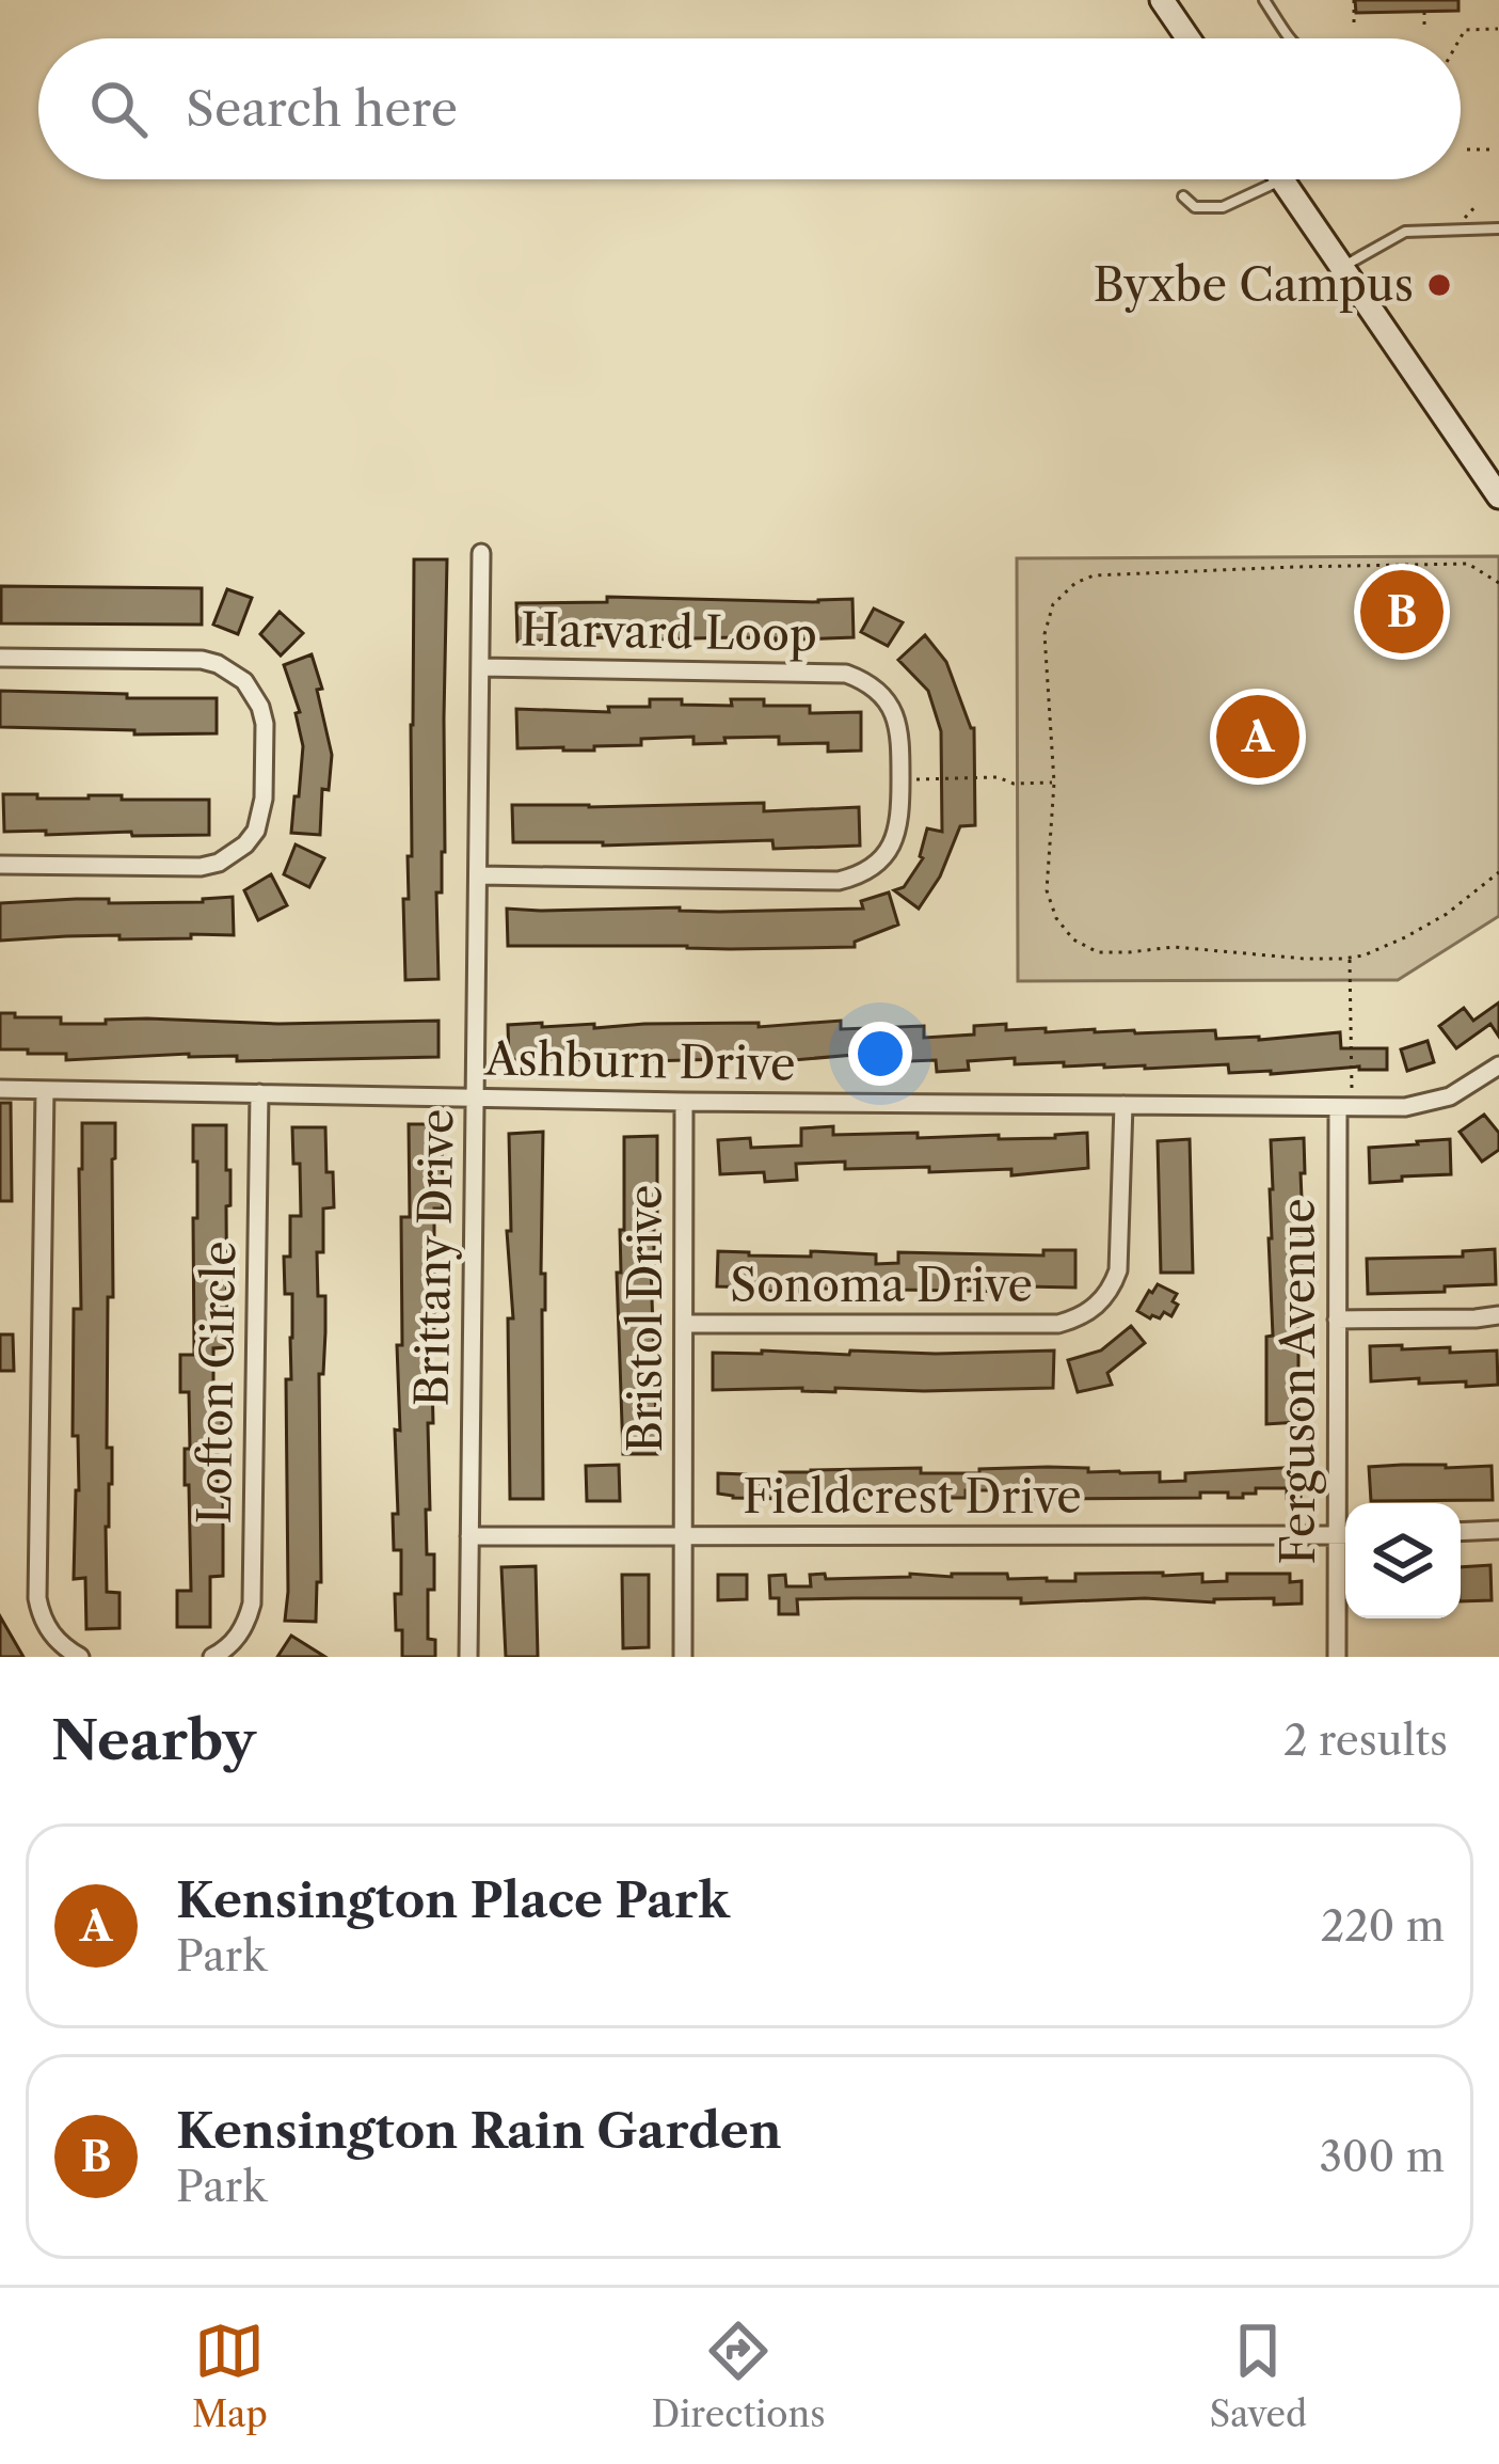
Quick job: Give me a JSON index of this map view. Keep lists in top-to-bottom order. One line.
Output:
{"streets":{"street":["Harvard Loop","Ashburn Drive","Brittany Drive","Sonoma Drive","Bristol Drive","Ferguson Avenue","Lofton Circle","Fieldcrest Drive"]},"crossings":[["Harvard Loop","Brittany Drive"],["Ashburn Drive","Brittany Drive"],["Ashburn Drive","Sonoma Drive"],["Ashburn Drive","Bristol Drive"],["Ashburn Drive","Ferguson Avenue"],["Ashburn Drive","Lofton Circle"],["Brittany Drive","Fieldcrest Drive"],["Sonoma Drive","Bristol Drive"],["Bristol Drive","Fieldcrest Drive"]],"places":["Byxbe Campus"],"page":{"search":"Search here","pins":["B","A"],"heading":["Nearby","2 results"],"list":[{"mark":"A","name":"Kensington Place Park","note":"Park","value":"220 m"},{"mark":"B","name":"Kensington Rain Garden","note":"Park","value":"300 m"}],"nav":["Map","Directions","Saved"]}}
